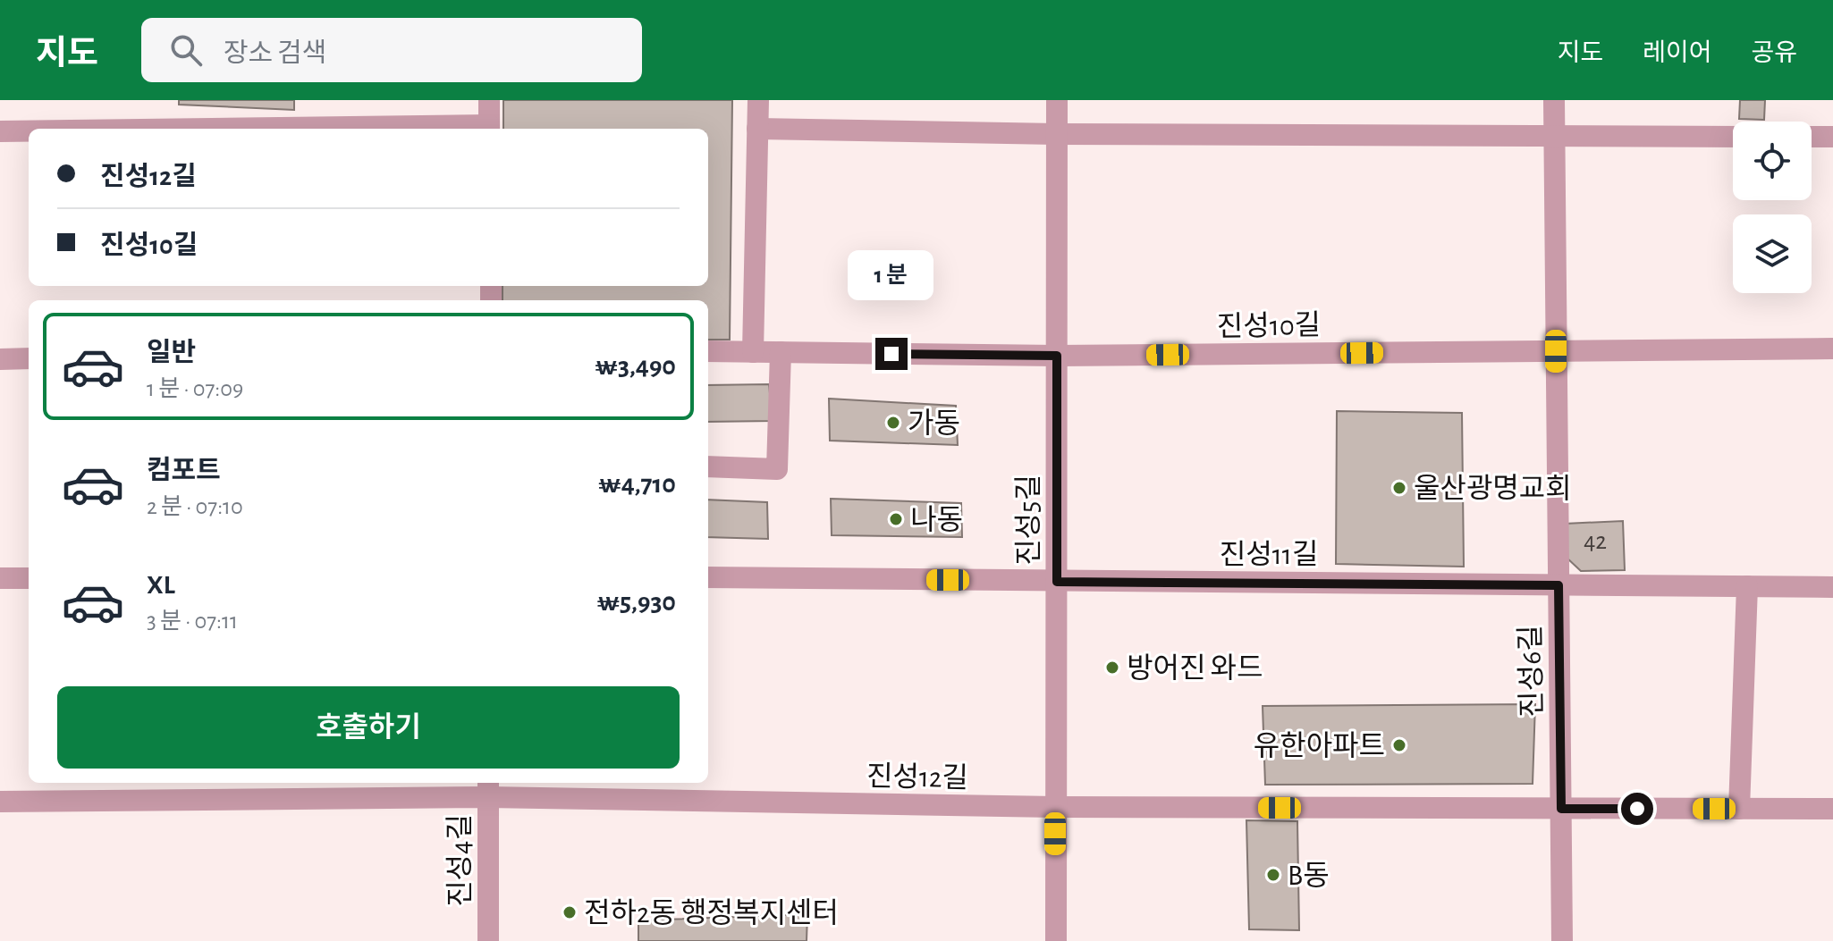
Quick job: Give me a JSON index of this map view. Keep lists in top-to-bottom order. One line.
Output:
{"streets":{"street":["진성10길","진성5길","진성11길","진성6길","진성12길","진성4길"]},"crossings":[["진성10길","진성5길"],["진성10길","진성6길"],["진성5길","진성11길"],["진성5길","진성12길"],["진성11길","진성6길"],["진성6길","진성12길"],["진성12길","진성4길"]],"places":["가동","울산광명교회","나동","방어진 와드","유한아파트","B동","전하2동 행정복지센터"],"house_numbers":["42"],"page":{"header":"지도","search":"장소 검색","nav":["지도","레이어","공유"],"banner":["진성12길","진성10길"],"bubble":"1 분","list":[{"name":"일반","note":"1 분 · 07:09","value":"₩3,490"},{"name":"컴포트","note":"2 분 · 07:10","value":"₩4,710"},{"name":"XL","note":"3 분 · 07:11","value":"₩5,930"}],"buttons":"호출하기"}}
